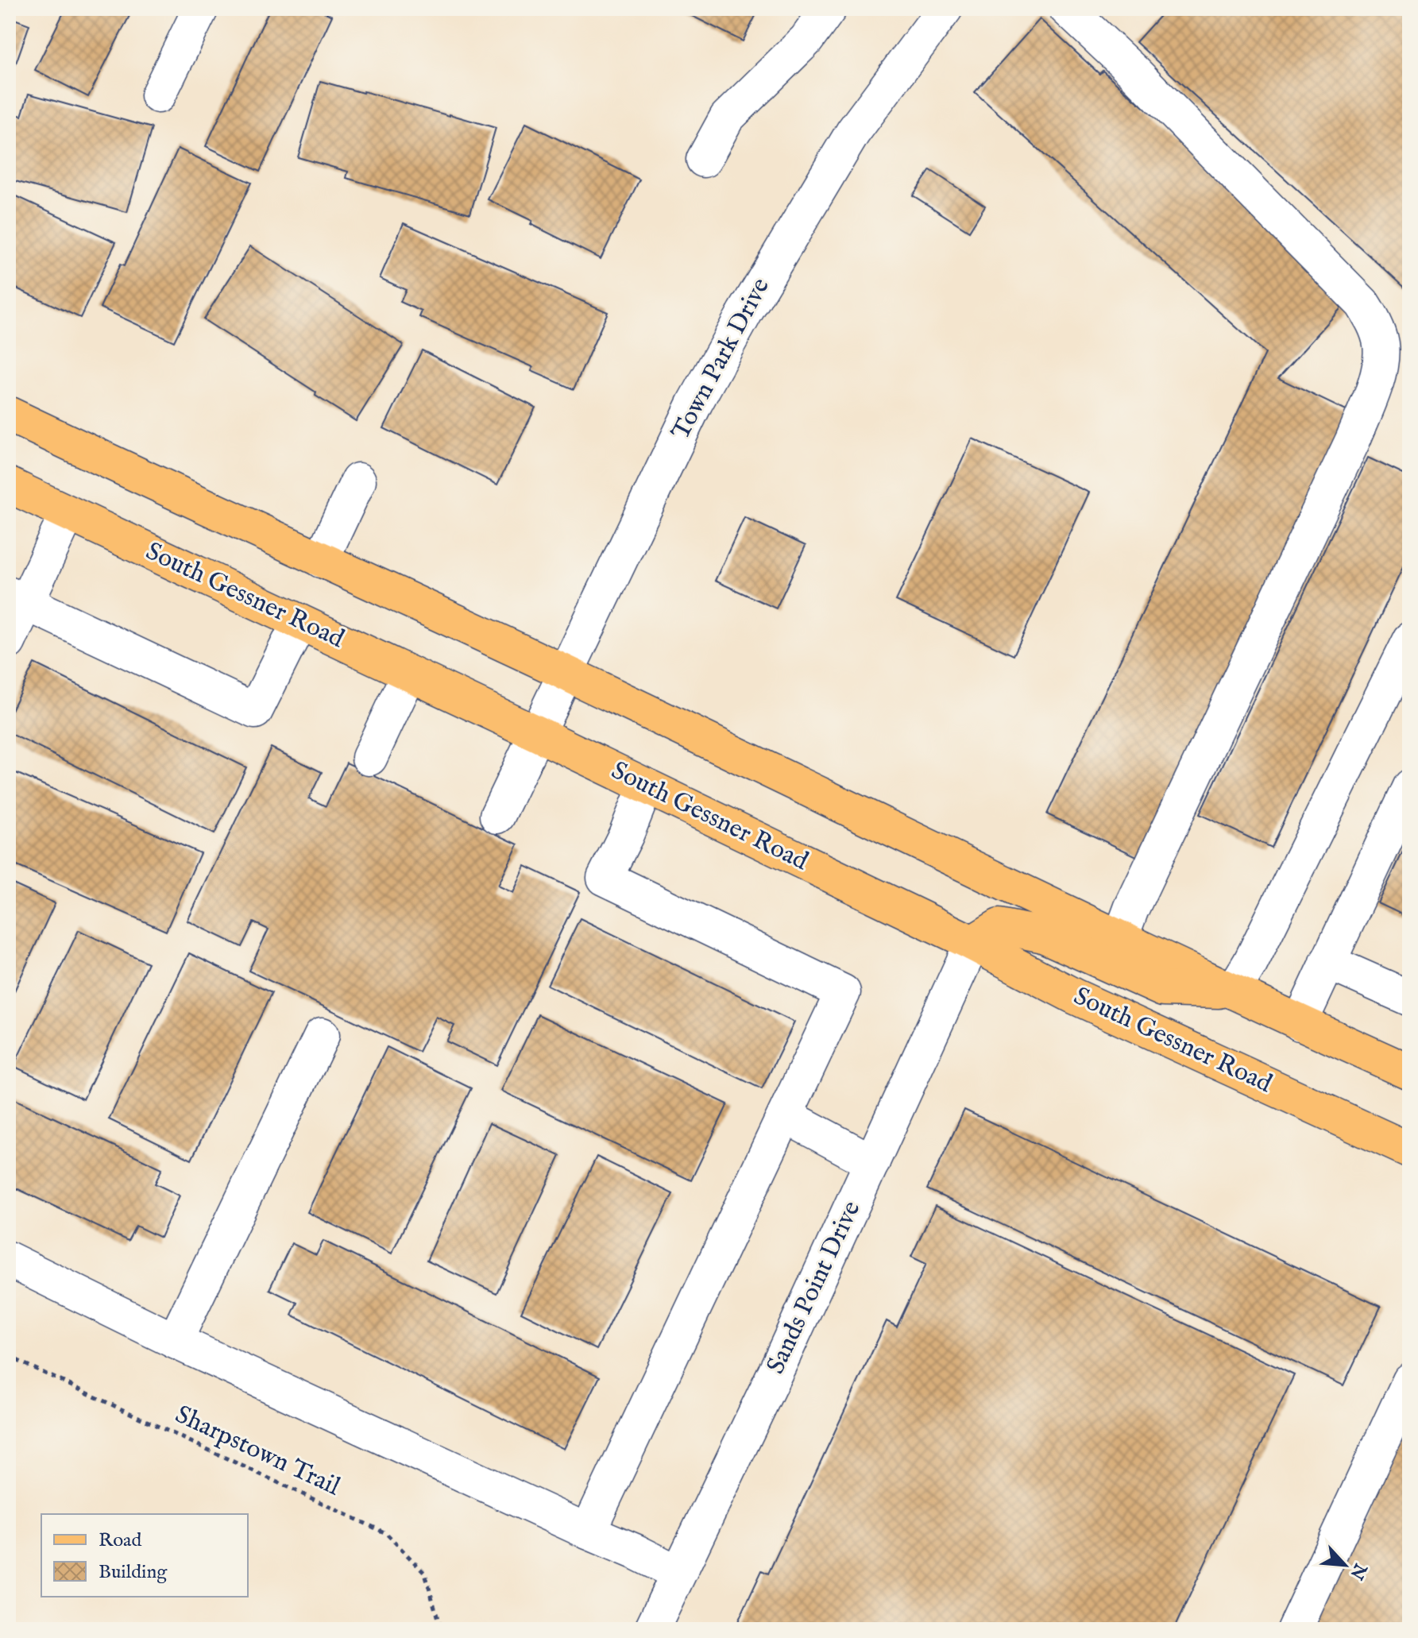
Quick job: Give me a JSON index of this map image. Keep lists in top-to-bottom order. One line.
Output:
{"streets":{"main road":["South Gessner Road"],"street":["Town Park Drive","Sands Point Drive"],"path":["Sharpstown Trail"]},"crossings":[["Town Park Drive","South Gessner Road"],["South Gessner Road","Sands Point Drive"]],"legend":["Road","Building"],"north":"bottom right"}
